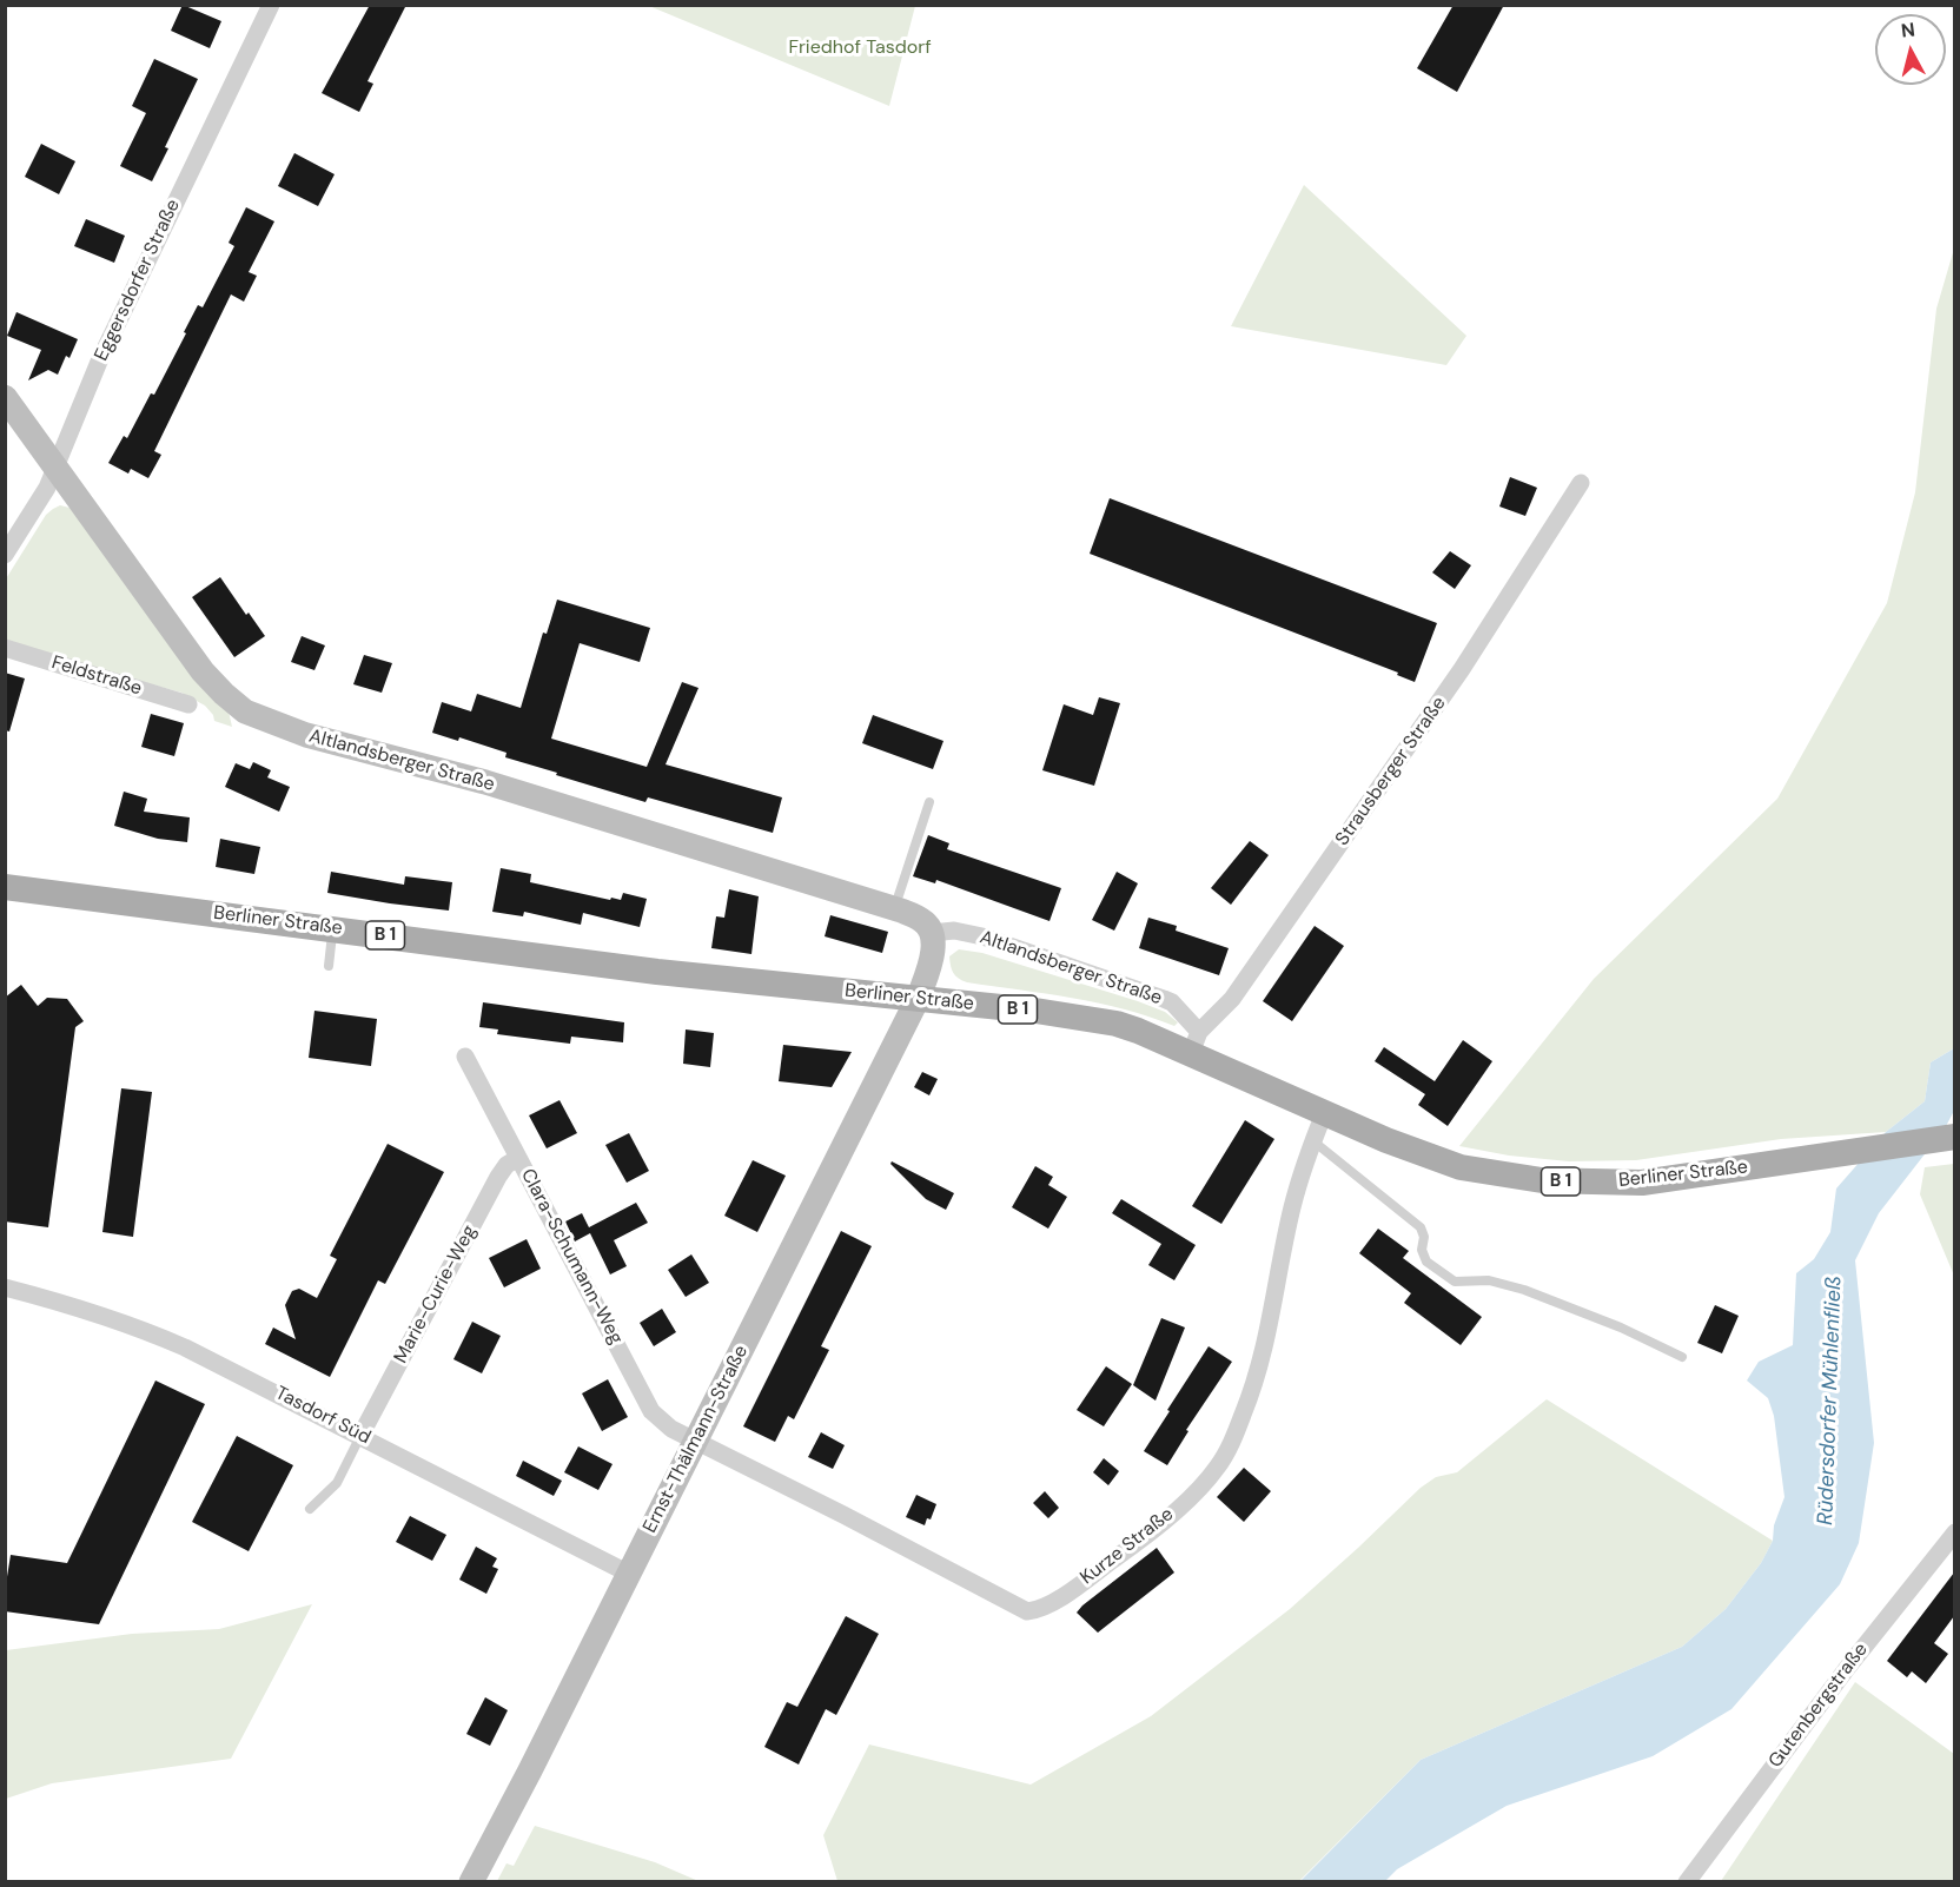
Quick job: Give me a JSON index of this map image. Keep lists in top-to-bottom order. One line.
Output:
{"streets":{"main road":["Altlandsberger Straße","Berliner Straße","B 1","Ernst-Thälmann-Straße"],"street":["Eggersdorfer Straße","Feldstraße","Strausberger Straße","Clara-Schumann-Weg","Marie-Curie-Weg","Tasdorf Süd","Kurze Straße","Gutenbergstraße"]},"crossings":[["Eggersdorfer Straße","Altlandsberger Straße"],["Altlandsberger Straße","Strausberger Straße"],["Altlandsberger Straße","Berliner Straße"],["Strausberger Straße","Berliner Straße"],["Berliner Straße","Ernst-Thälmann-Straße"],["Berliner Straße","Kurze Straße"],["Clara-Schumann-Weg","Marie-Curie-Weg"],["Clara-Schumann-Weg","Ernst-Thälmann-Straße"],["Clara-Schumann-Weg","Kurze Straße"],["Marie-Curie-Weg","Tasdorf Süd"],["Tasdorf Süd","Ernst-Thälmann-Straße"],["Ernst-Thälmann-Straße","Kurze Straße"]],"water":["Rüdersdorfer Mühlenfließ"],"parks":["Friedhof Tasdorf"],"north":"top"}
